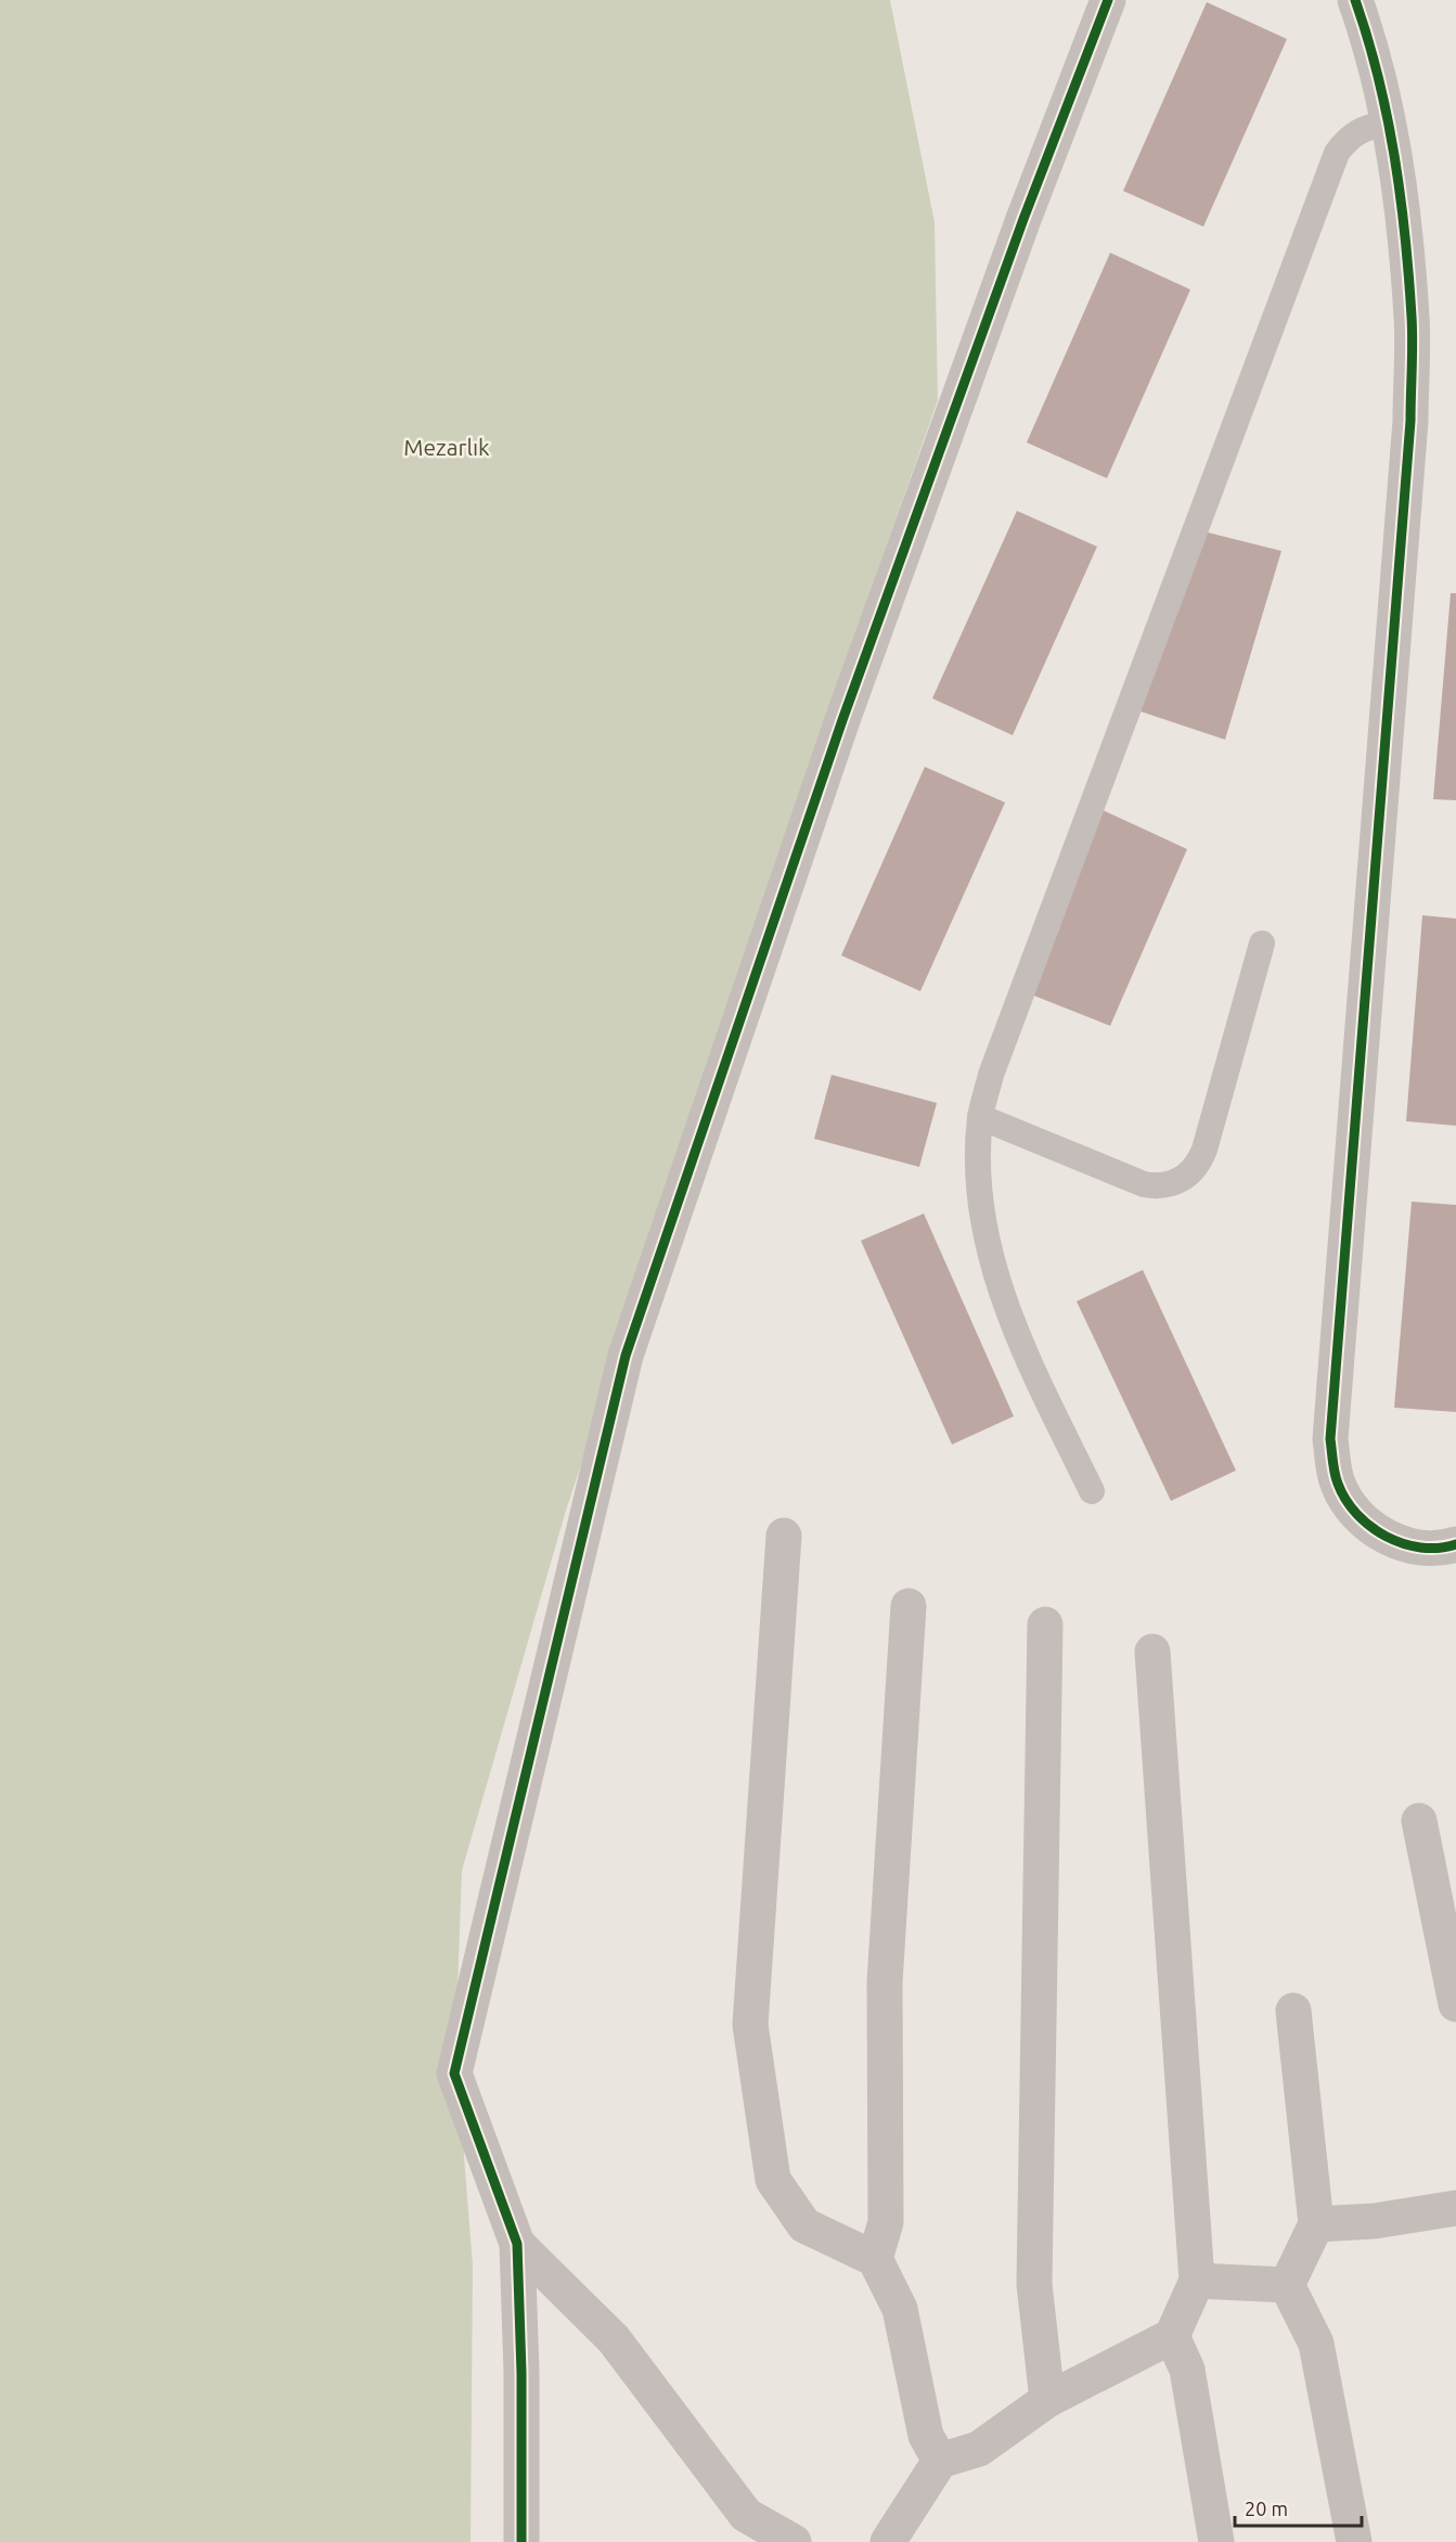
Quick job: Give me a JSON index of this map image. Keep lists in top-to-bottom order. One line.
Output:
{"parks":["Mezarlık"],"scale_bar":"20 m"}
